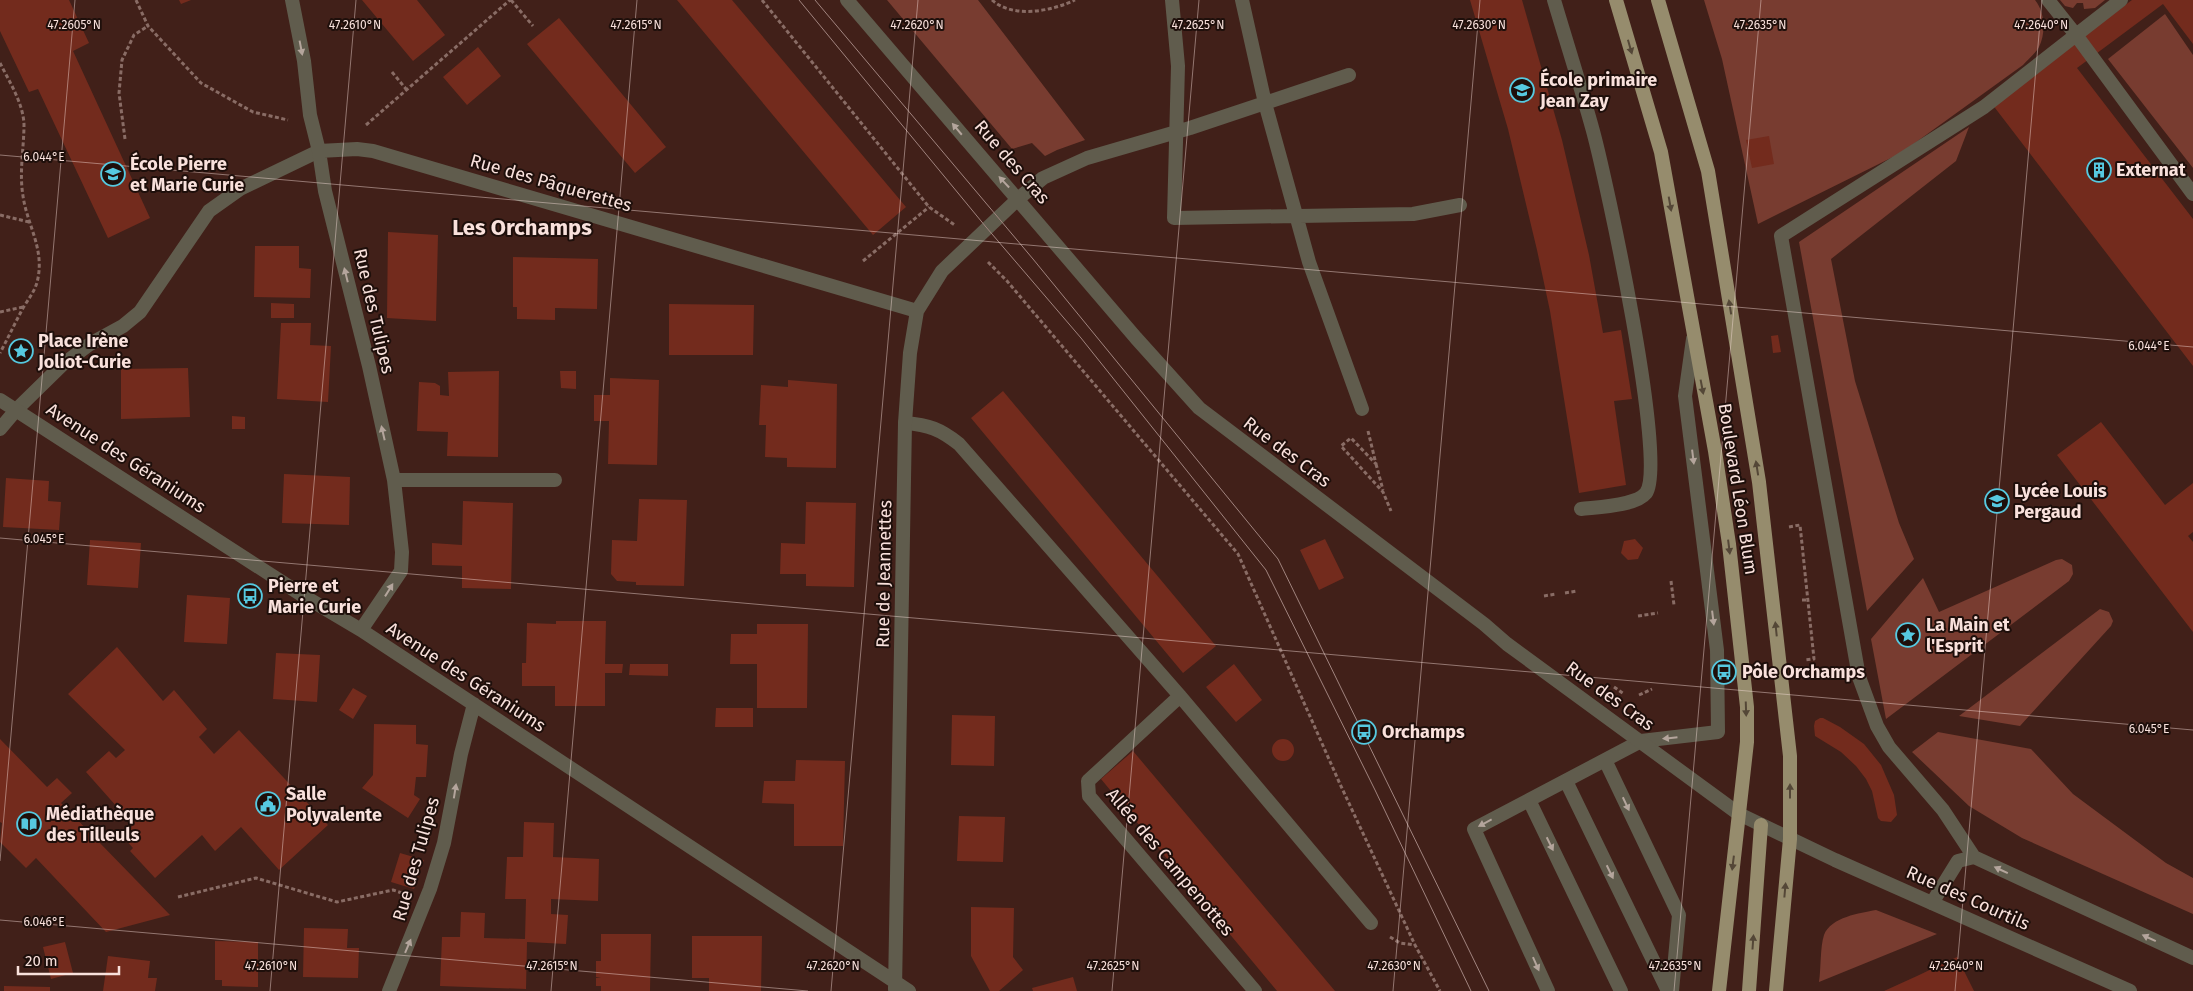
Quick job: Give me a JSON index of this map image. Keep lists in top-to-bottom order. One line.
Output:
{"streets":{"main road":["Boulevard Léon Blum"],"street":["Rue des Cras","Rue des Pâquerettes","Rue des Tulipes","Avenue des Géraniums","Rue de Jeannettes","Allée des Campenottes","Rue des Courtils"]},"crossings":[["Rue des Cras","Boulevard Léon Blum"],["Rue des Cras","Rue de Jeannettes"],["Rue des Cras","Rue des Courtils"],["Rue des Pâquerettes","Rue des Tulipes"],["Rue des Pâquerettes","Rue de Jeannettes"],["Rue des Tulipes","Avenue des Géraniums"],["Avenue des Géraniums","Rue de Jeannettes"],["Boulevard Léon Blum","Rue des Courtils"]],"one_way":["Rue des Tulipes"],"districts":["Les Orchamps"],"places":{"school or university":["École primaire Jean Zay","École Pierre et Marie Curie","Lycée Louis Pergaud"],"building":["Externat"],"place":["Place Irène Joliot-Curie","La Main et l'Esprit"],"bus stop":["Pierre et Marie Curie","Pôle Orchamps","Orchamps"],"public building":["Salle Polyvalente"],"library":["Médiathèque des Tilleuls"]},"scale_bar":"20 m","coordinates":["47.2605°N","47.2610°N","47.2615°N","47.2620°N","47.2625°N","47.2630°N","47.2635°N","47.2640°N","6.044°E","6.045°E","6.046°E"]}
